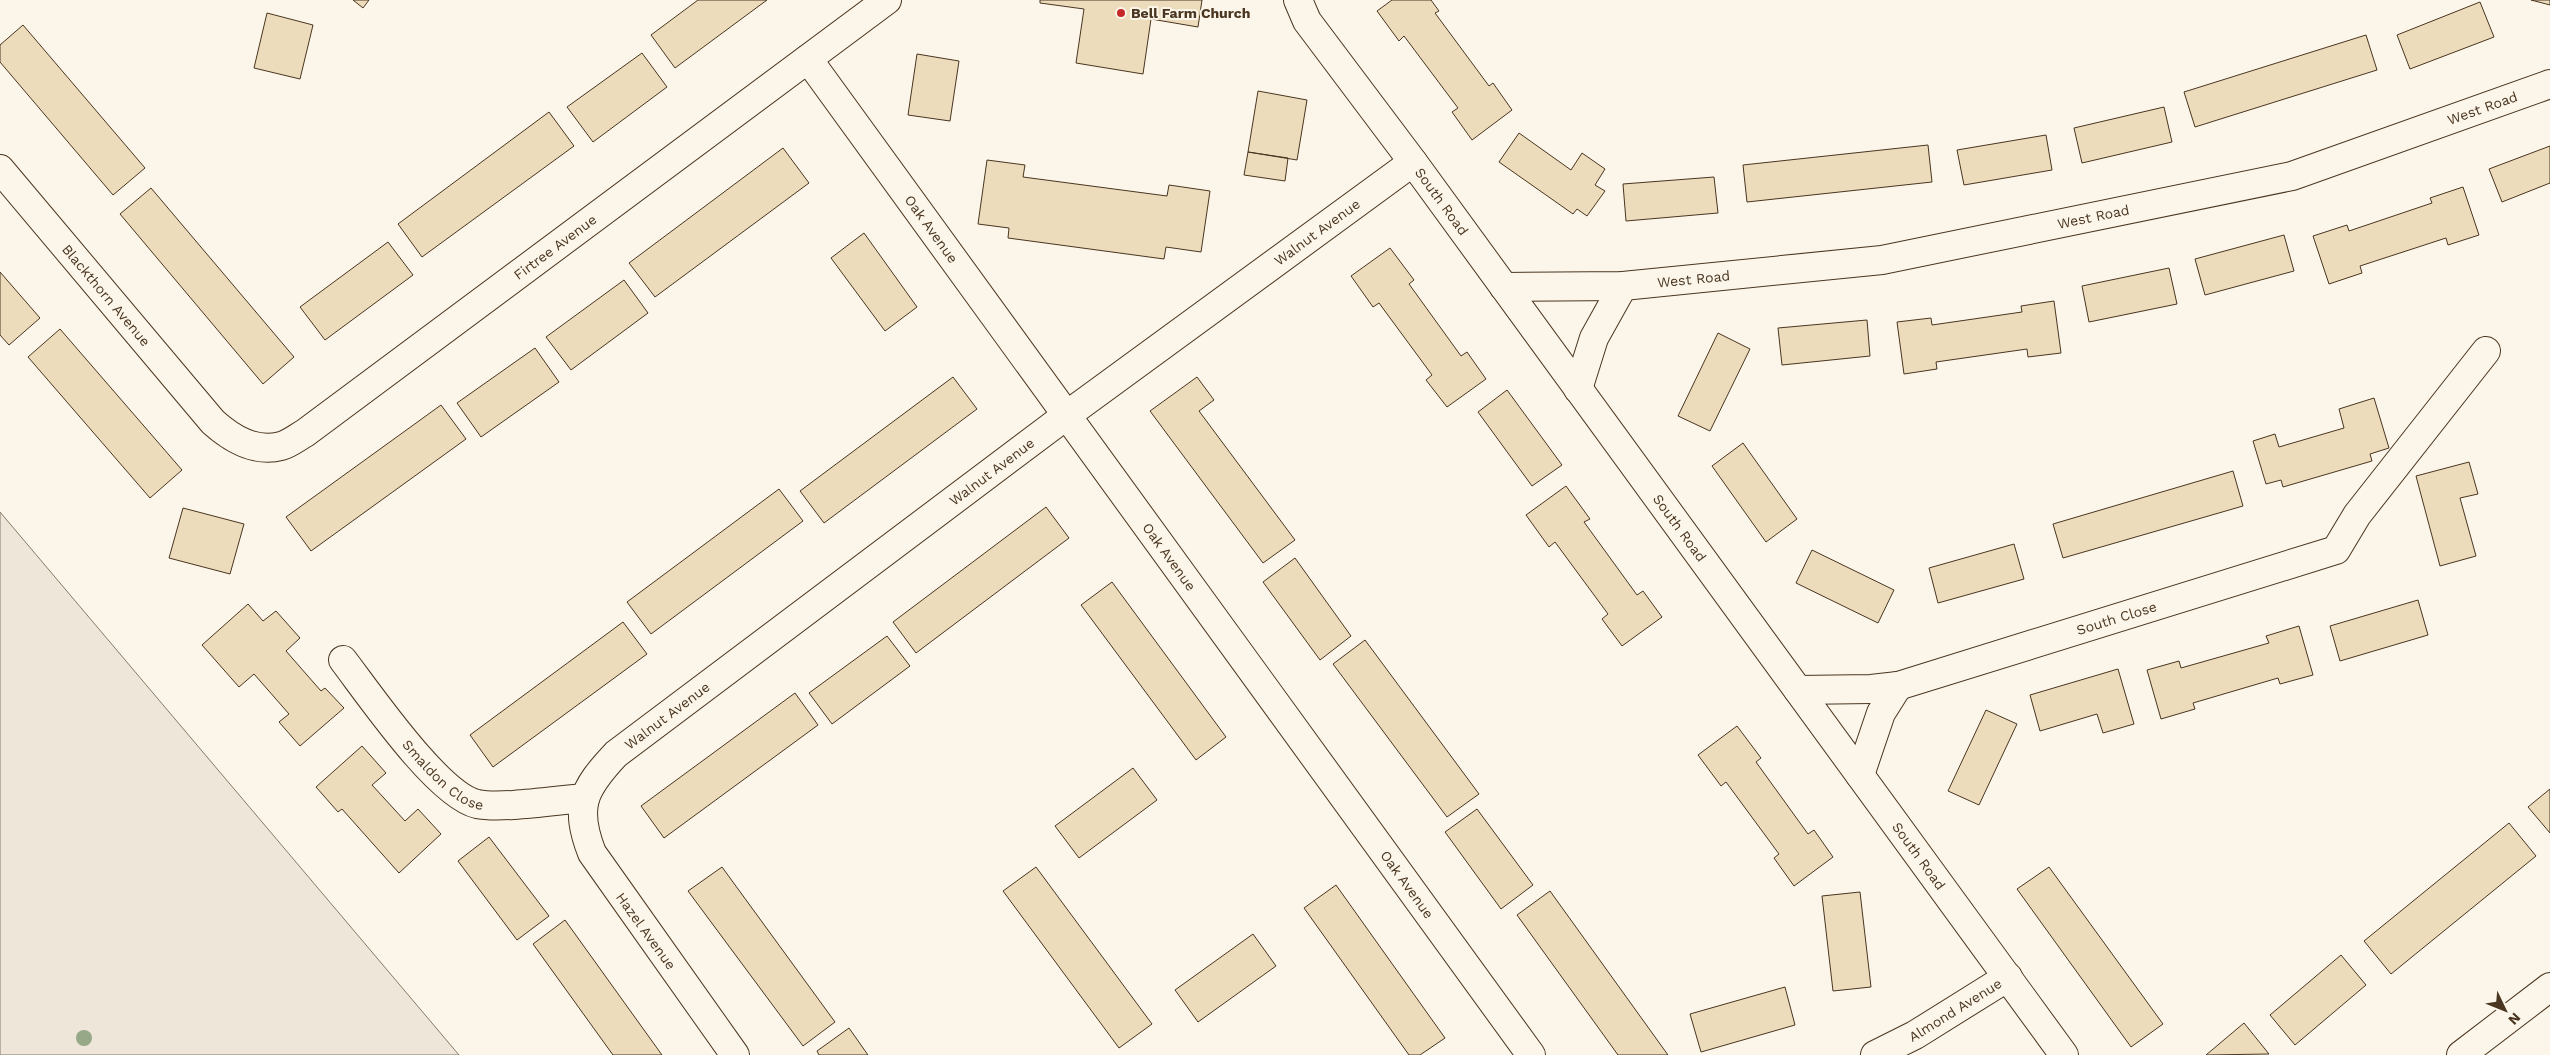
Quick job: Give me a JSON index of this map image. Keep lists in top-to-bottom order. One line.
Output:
{"streets":{"street":["West Road","South Road","Oak Avenue","Walnut Avenue","Firtree Avenue","Blackthorn Avenue","South Close","Smaldon Close","Hazel Avenue","Almond Avenue"]},"crossings":[["West Road","South Road"],["South Road","Walnut Avenue"],["South Road","South Close"],["South Road","Almond Avenue"],["Oak Avenue","Walnut Avenue"],["Oak Avenue","Firtree Avenue"],["Walnut Avenue","Smaldon Close"],["Walnut Avenue","Hazel Avenue"],["Firtree Avenue","Blackthorn Avenue"],["Smaldon Close","Hazel Avenue"]],"places":["Bell Farm Church"],"north":"bottom right"}
